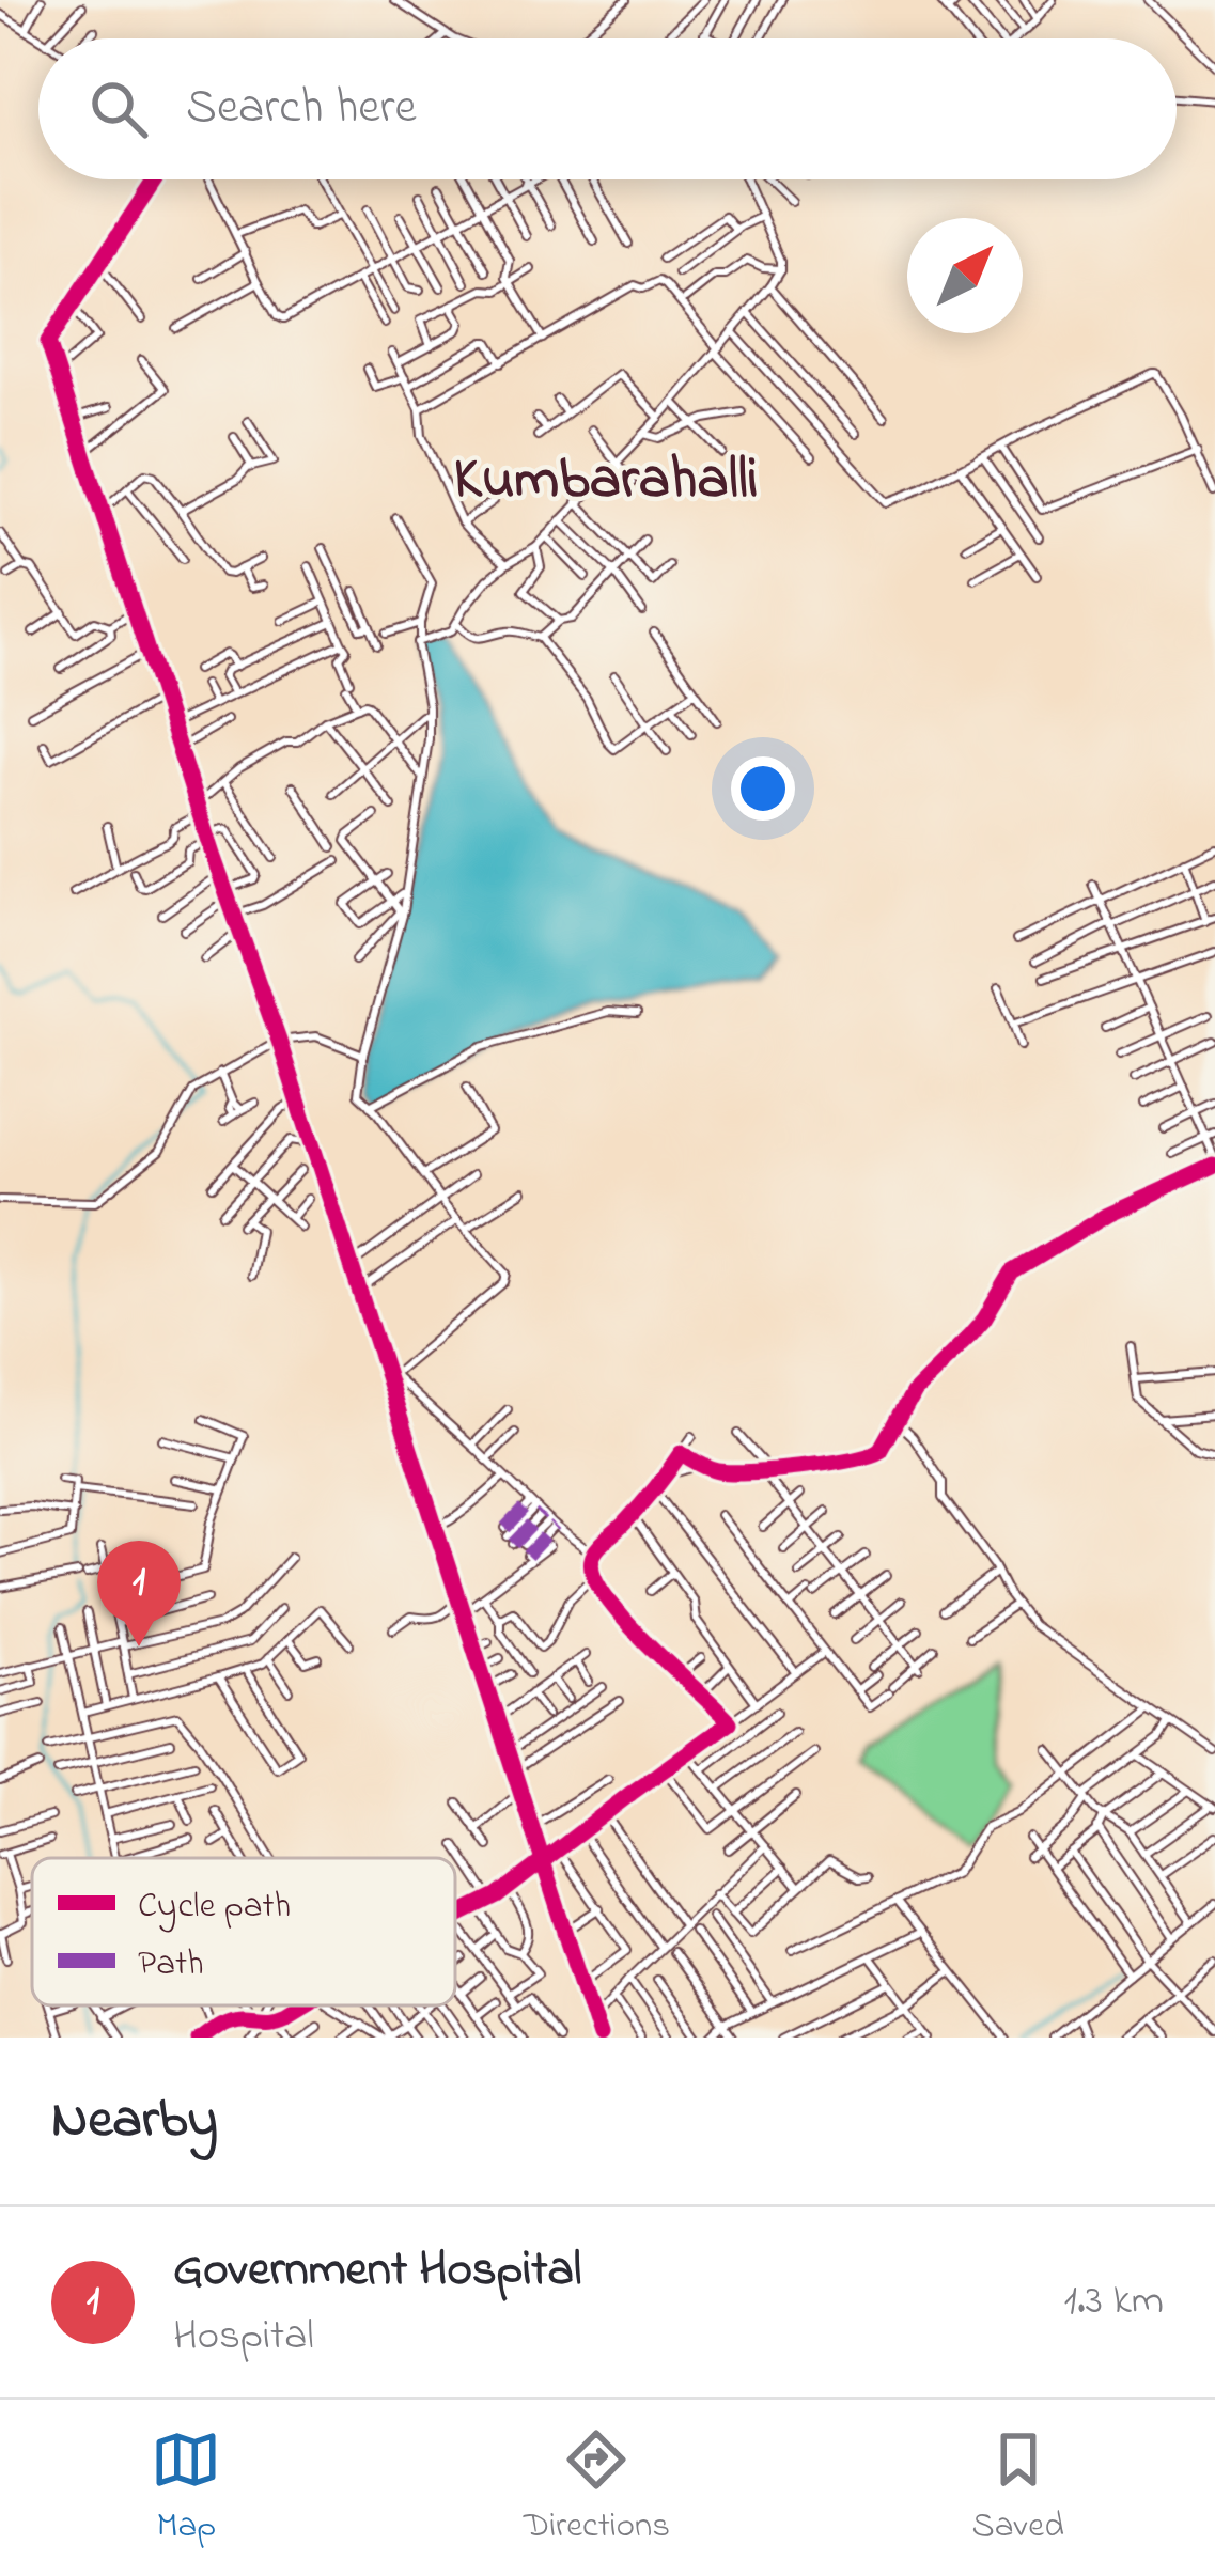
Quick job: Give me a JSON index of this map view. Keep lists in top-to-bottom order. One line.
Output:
{"districts":["Kumbarahalli"],"legend":["Cycle path","Path"],"north":"top right","page":{"search":"Search here","pins":"1","heading":"Nearby","list":[{"mark":"1","name":"Government Hospital","note":"Hospital","value":"1.3 km"}],"nav":["Map","Directions","Saved"]}}
